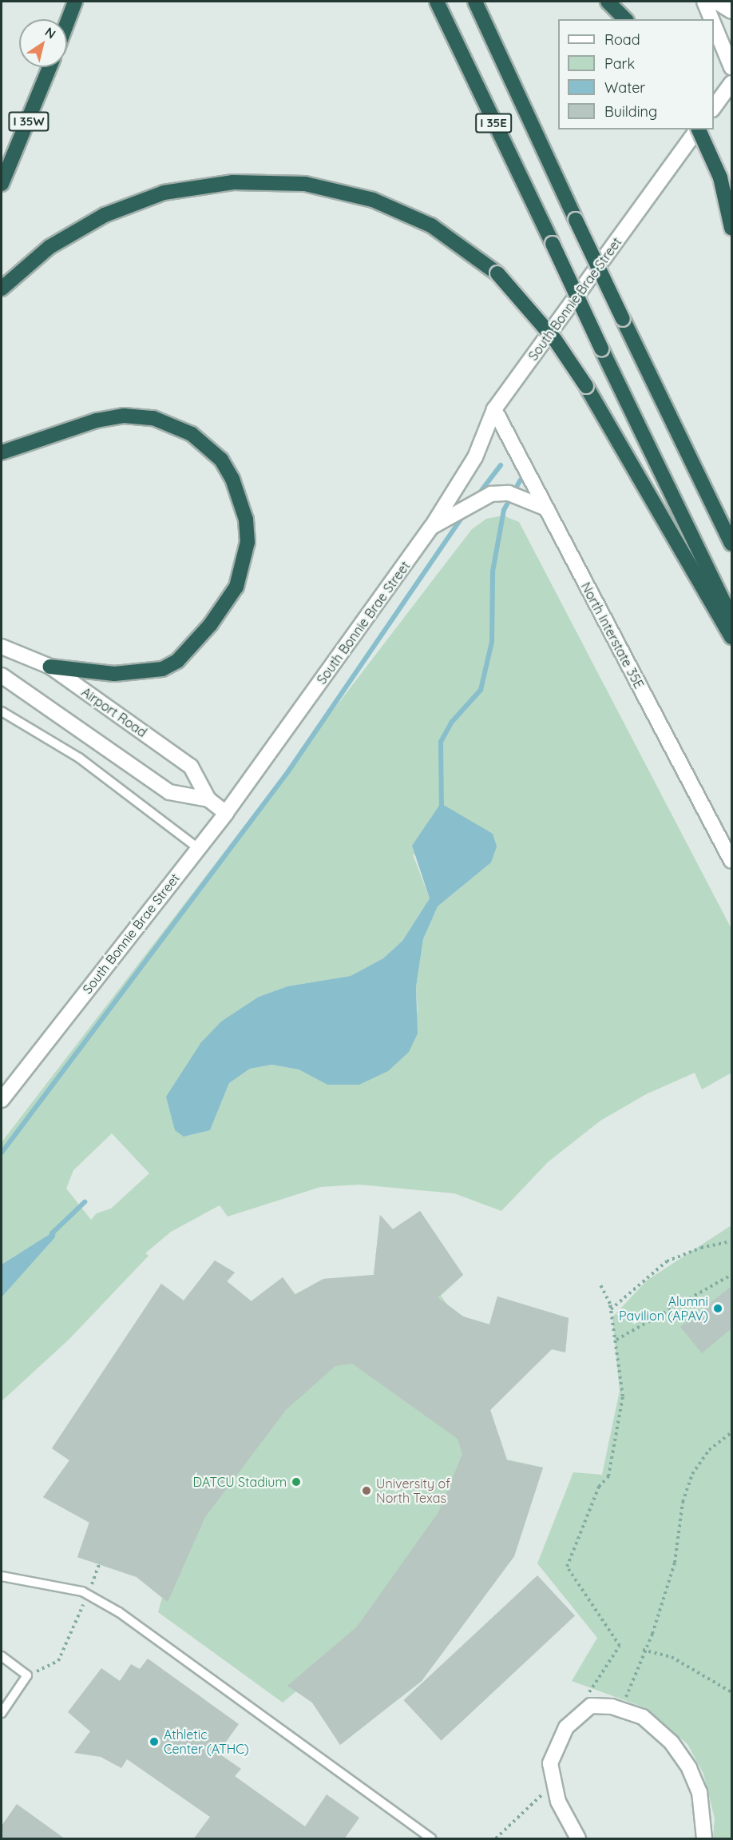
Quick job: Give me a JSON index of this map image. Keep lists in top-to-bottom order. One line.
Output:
{"streets":{"highway":["I 35W","I 35E"],"main road":["South Bonnie Brae Street","North Interstate 35E","Airport Road"]},"crossings":[["South Bonnie Brae Street","North Interstate 35E"],["South Bonnie Brae Street","Airport Road"]],"places":["Alumni Pavilion (APAV)","DATCU Stadium","University of North Texas","Athletic Center (ATHC)"],"legend":["Road","Park","Water","Building"],"north":"top right"}
